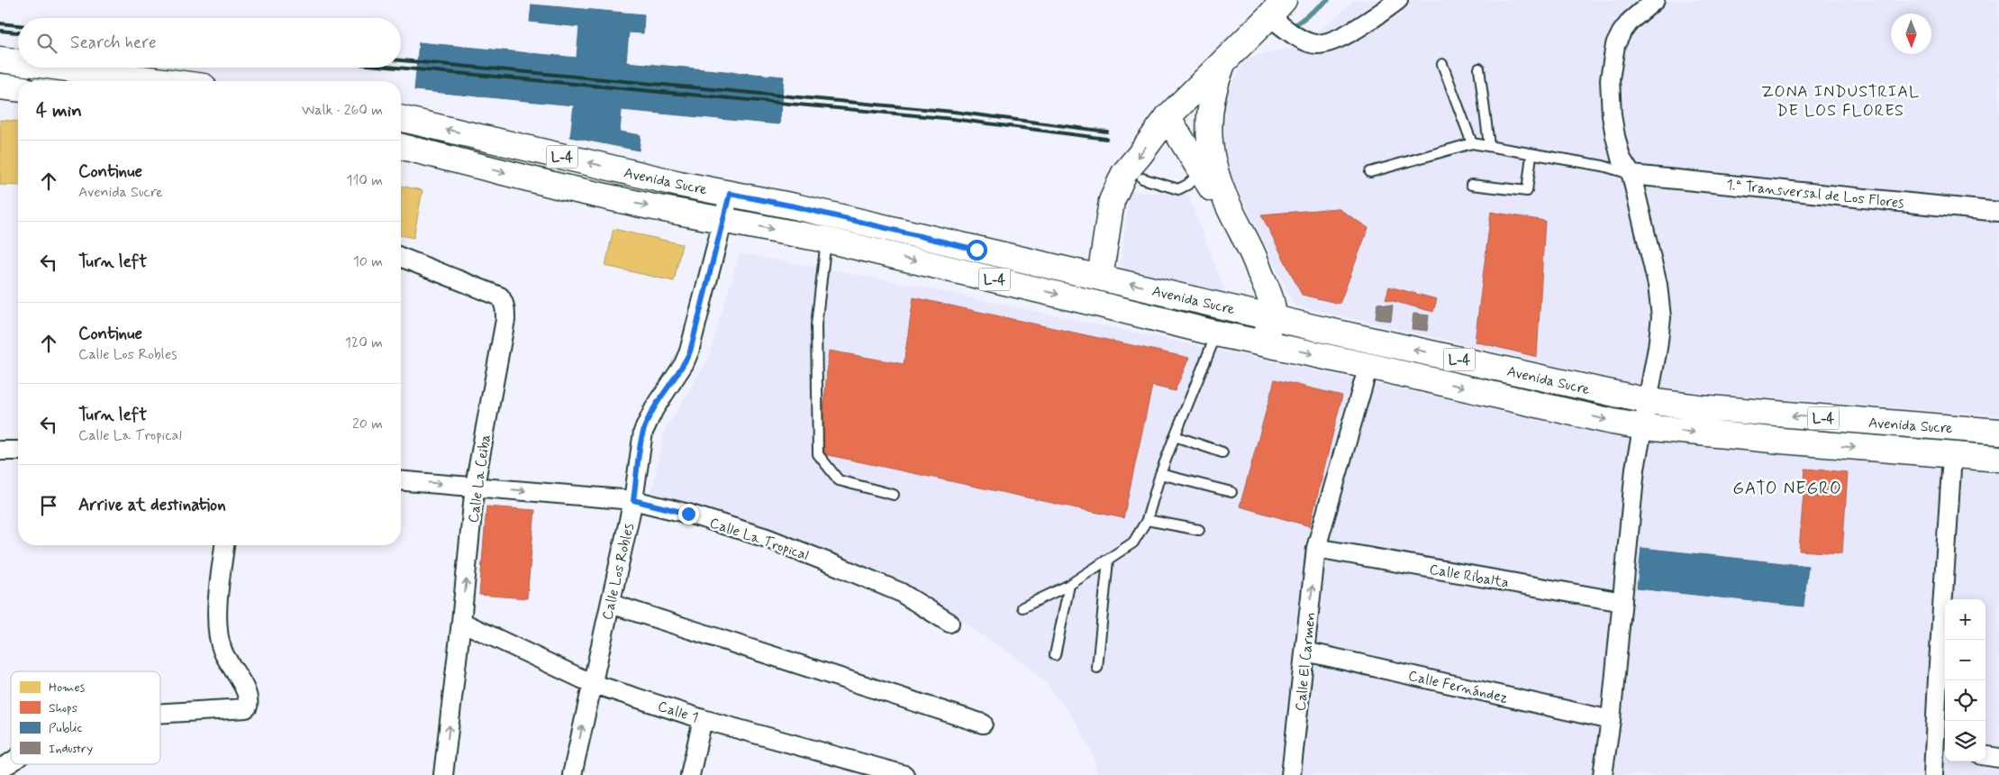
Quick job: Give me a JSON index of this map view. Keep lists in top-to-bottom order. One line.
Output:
{"streets":{"main road":["L-4","Avenida Sucre"],"street":["1.ª Transversal de Los Flores","Calle La Ceiba","Calle La Tropical","Calle Los Robles","Calle Ribalta","Calle El Carmen","Calle Fernández","Calle 1"]},"crossings":[["Avenida Sucre","Calle Los Robles"],["Avenida Sucre","Calle El Carmen"],["Calle La Ceiba","Calle La Tropical"],["Calle La Ceiba","Calle 1"],["Calle La Tropical","Calle Los Robles"],["Calle Los Robles","Calle 1"],["Calle Ribalta","Calle El Carmen"],["Calle El Carmen","Calle Fernández"]],"one_way":["Calle La Ceiba","Calle La Tropical"],"districts":["ZONA INDUSTRIAL DE LOS FLORES","GATO NEGRO"],"legend":["Homes","Shops","Public","Industry"],"north":"bottom","page":{"search":"Search here","heading":["4 min","Walk · 260 m"],"list":[["Continue","Avenida Sucre","110 m"],["Turn left","10 m"],["Continue","Calle Los Robles","120 m"],["Turn left","Calle La Tropical","20 m"],"Arrive at destination"],"map_buttons":["+","−"]}}
